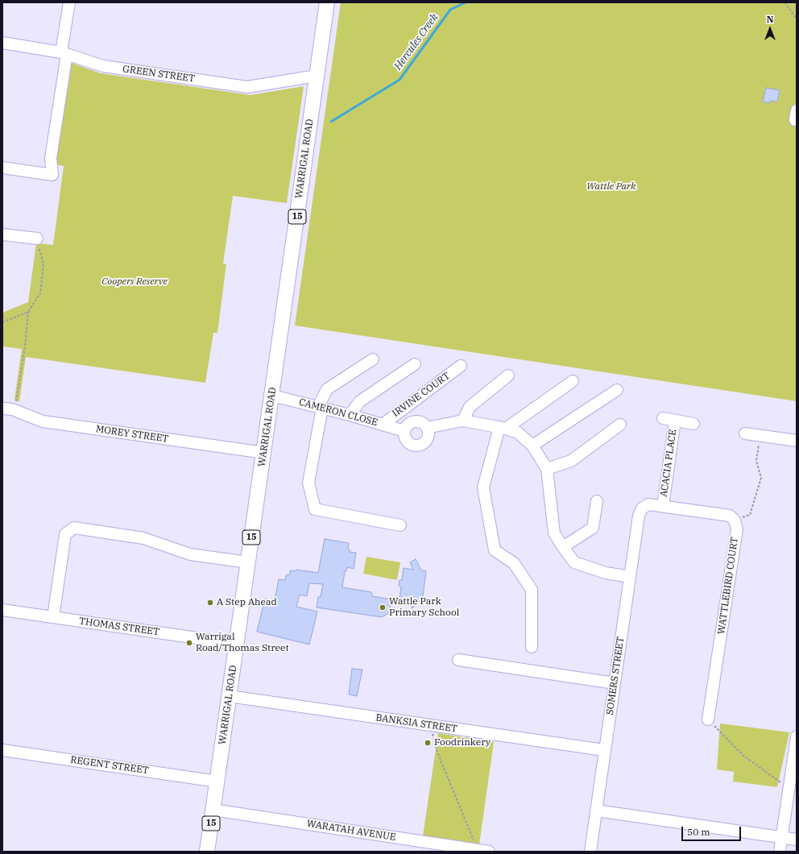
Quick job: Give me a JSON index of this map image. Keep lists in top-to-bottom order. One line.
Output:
{"streets":{"main road":["WARRIGAL ROAD","15"],"street":["GREEN STREET","IRVINE COURT","CAMERON CLOSE","MOREY STREET","ACACIA PLACE","WATTLEBIRD COURT","THOMAS STREET","SOMERS STREET","BANKSIA STREET","REGENT STREET","WARATAH AVENUE"]},"crossings":[["GREEN STREET","WARRIGAL ROAD"],["WARRIGAL ROAD","CAMERON CLOSE"],["WARRIGAL ROAD","MOREY STREET"],["WARRIGAL ROAD","THOMAS STREET"],["WARRIGAL ROAD","BANKSIA STREET"],["WARRIGAL ROAD","REGENT STREET"],["WARRIGAL ROAD","WARATAH AVENUE"],["IRVINE COURT","CAMERON CLOSE"],["ACACIA PLACE","SOMERS STREET"],["SOMERS STREET","BANKSIA STREET"]],"water":["Hercules Creek"],"parks":["Wattle Park","Coopers Reserve"],"places":["A Step Ahead","Wattle Park Primary School","Warrigal Road/Thomas Street","Foodrinkery"],"scale_bar":"50 m","north":"top"}
